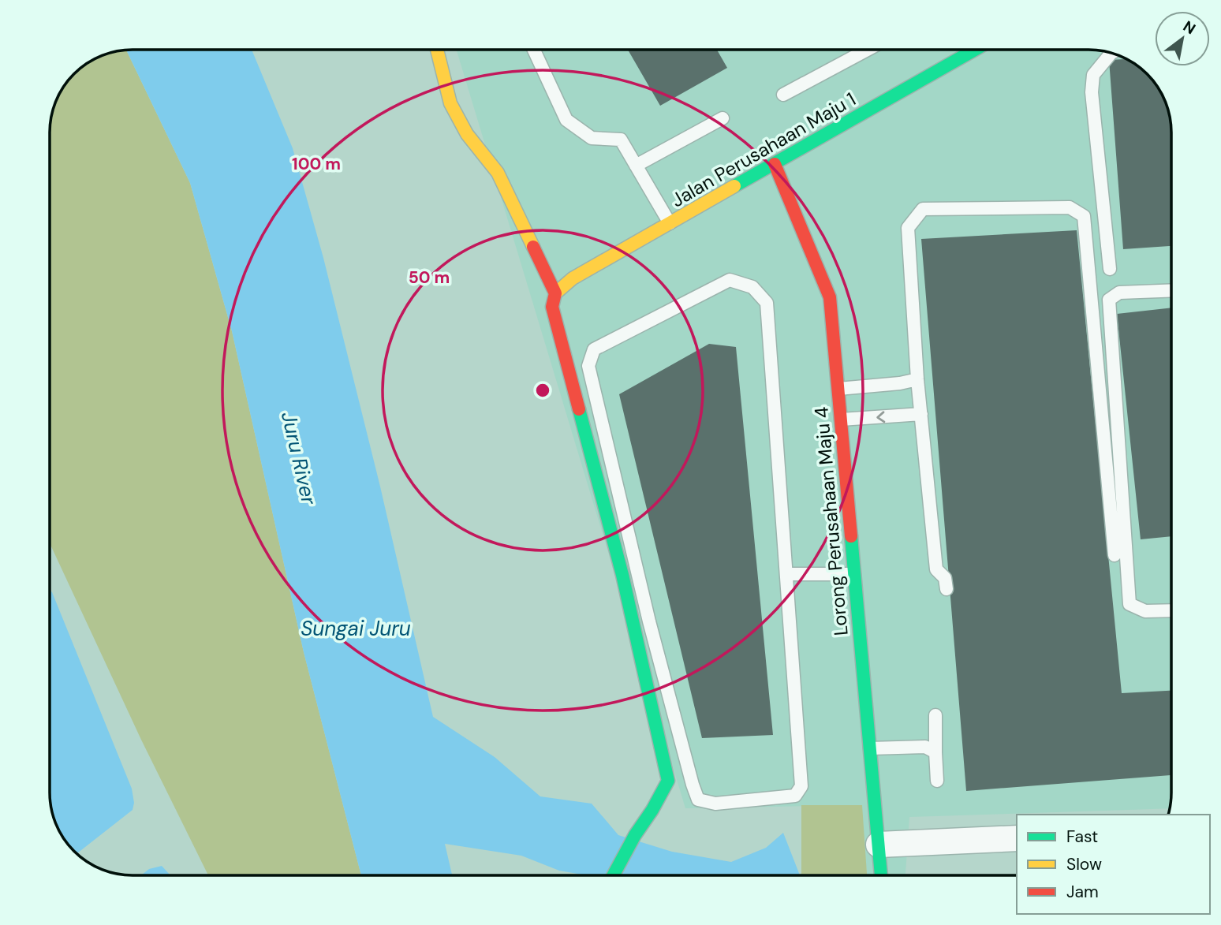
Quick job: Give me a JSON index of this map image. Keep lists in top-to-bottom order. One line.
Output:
{"streets":{"street":["Jalan Perusahaan Maju 1","Lorong Perusahaan Maju 4"]},"crossings":[["Jalan Perusahaan Maju 1","Lorong Perusahaan Maju 4"]],"water":["Juru River","Sungai Juru"],"legend":["Fast","Slow","Jam"],"north":"top right","rings":["100 m","50 m"]}
